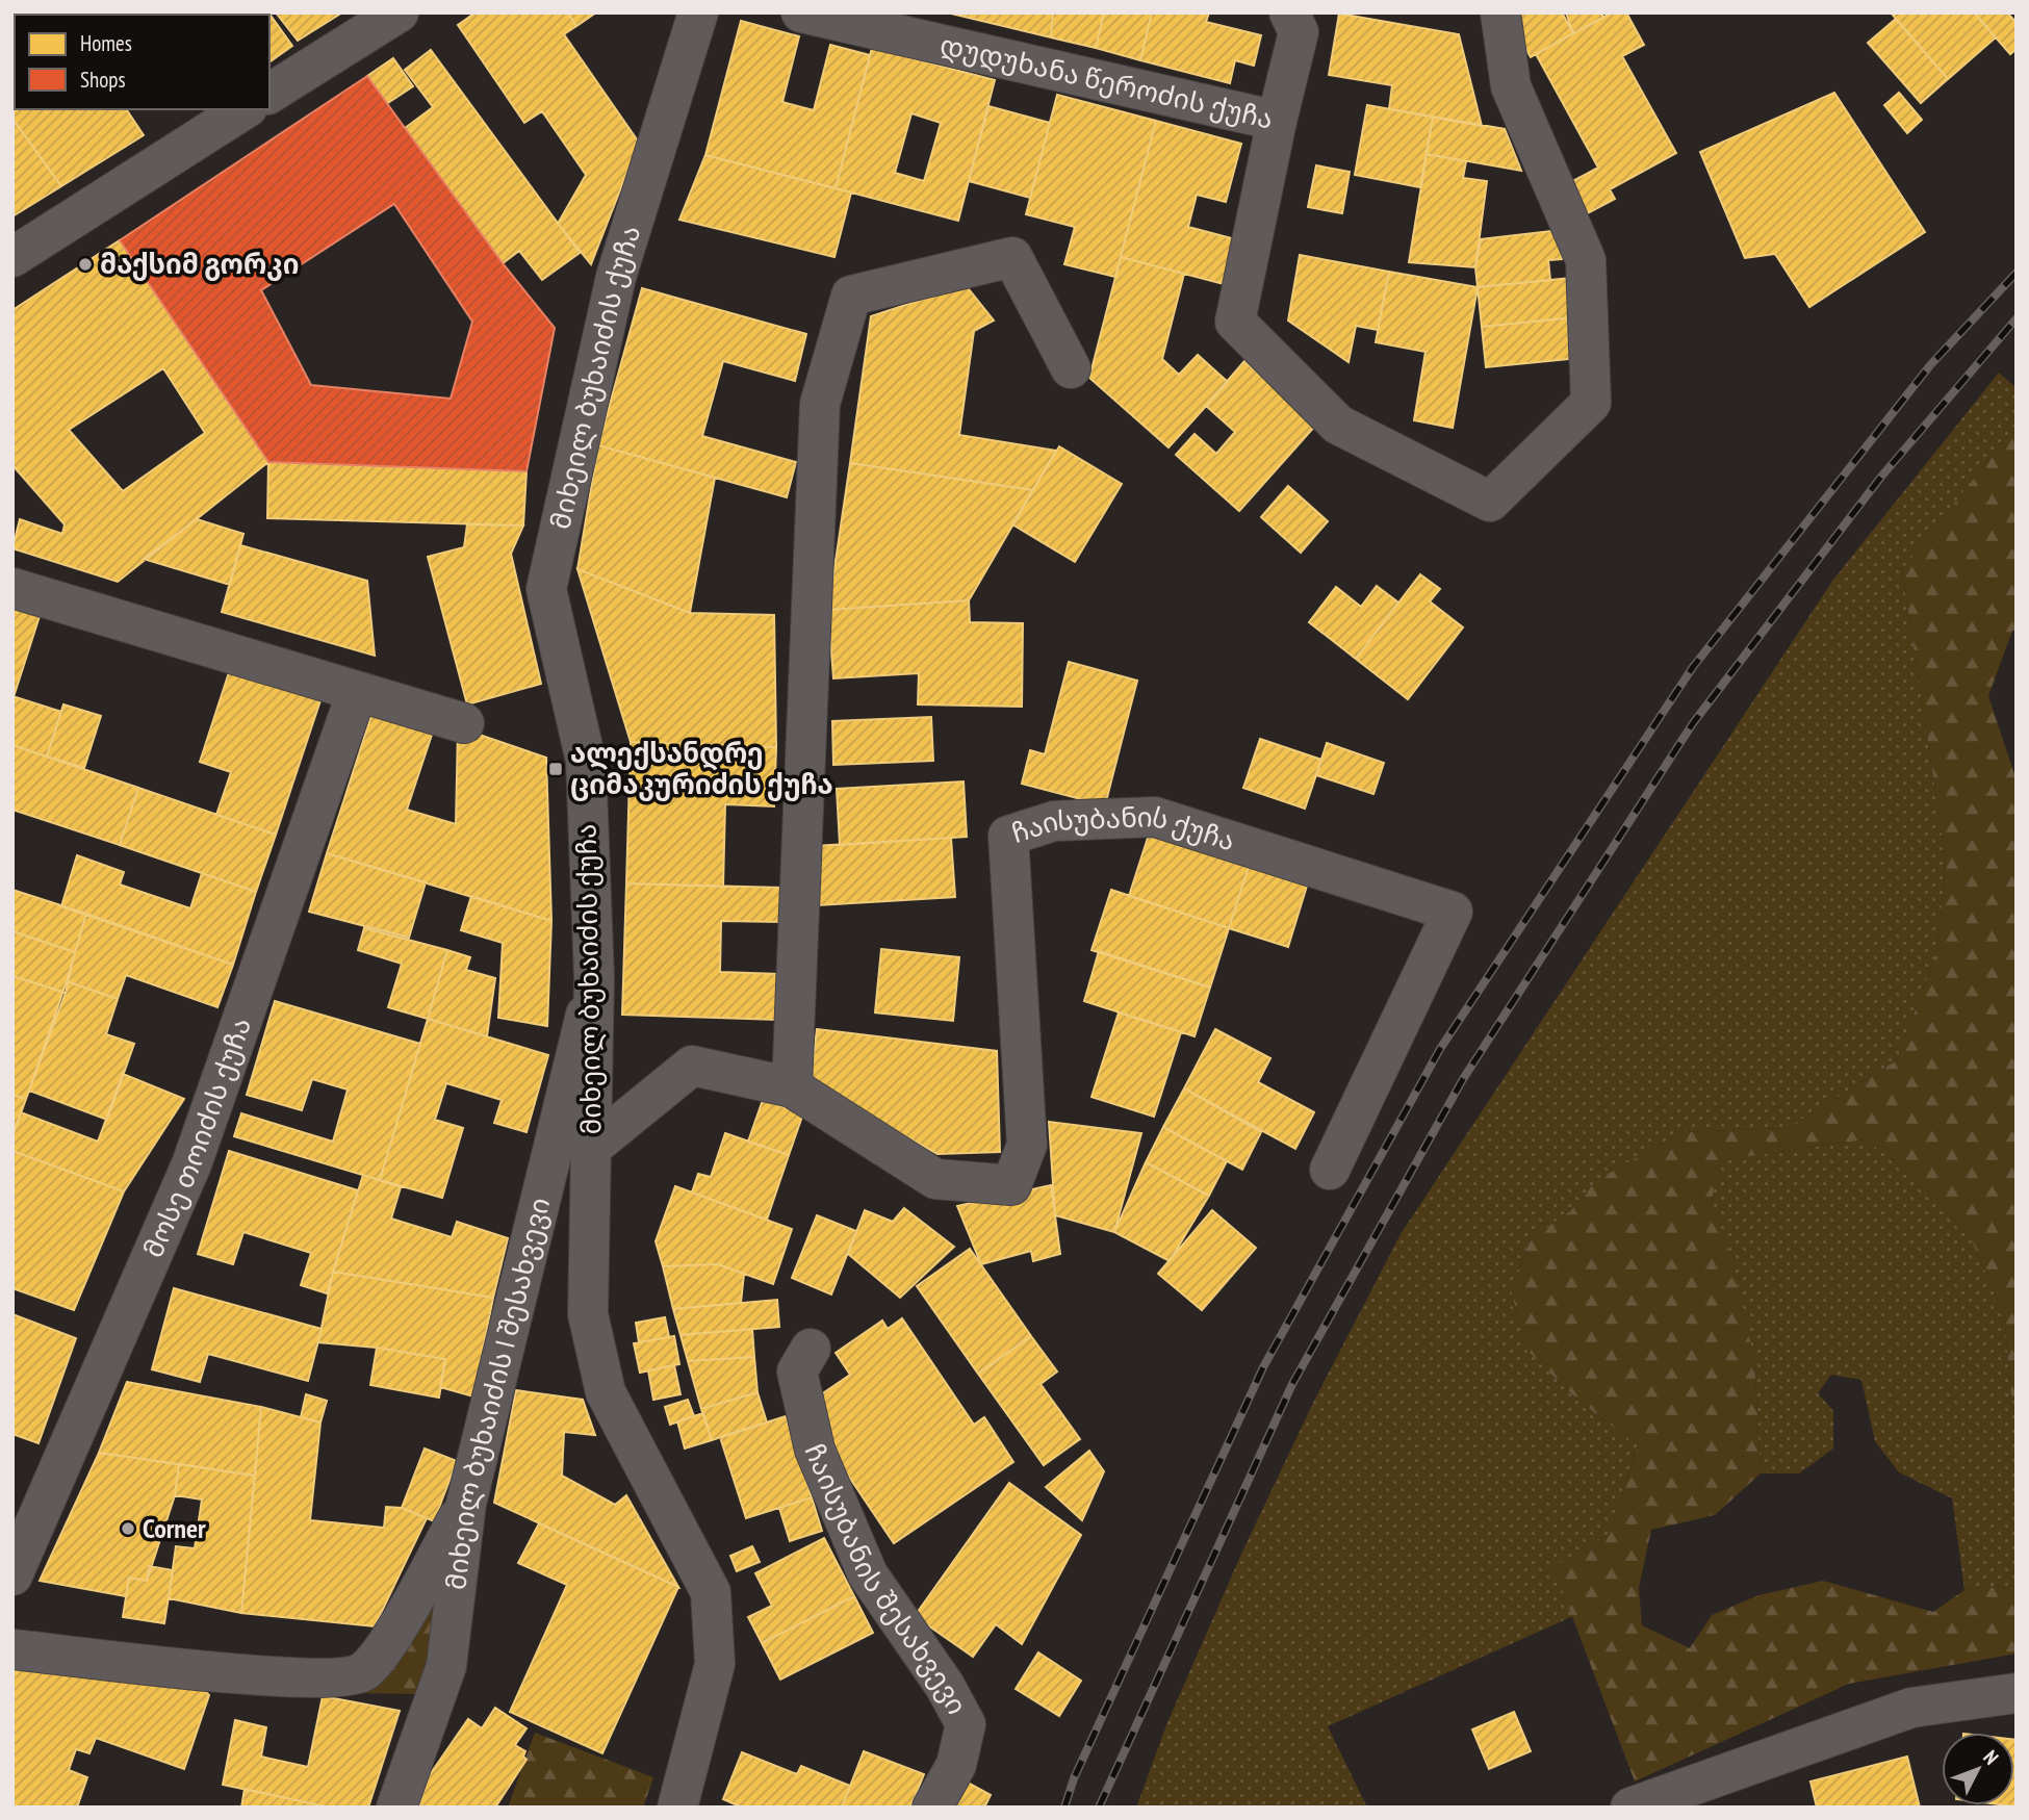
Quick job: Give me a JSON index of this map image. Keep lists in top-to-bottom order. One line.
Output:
{"streets":{"street":["დუდუხანა წეროძის ქუჩა","მიხეილ ბუხაიძის ქუჩა","ჩაისუბანის ქუჩა","მოსე თოიძის ქუჩა","მიხეილ ბუხაიძის I შესახვევი","ჩაისუბანის შესახვევი"]},"crossings":[["მიხეილ ბუხაიძის ქუჩა","ჩაისუბანის ქუჩა"],["მიხეილ ბუხაიძის ქუჩა","მიხეილ ბუხაიძის I შესახვევი"]],"places":{"other":["მაქსიმ გორკი","Corner"],"transit":["ალექსანდრე ციმაკურიძის ქუჩა"]},"legend":["Homes","Shops"],"north":"top right"}
